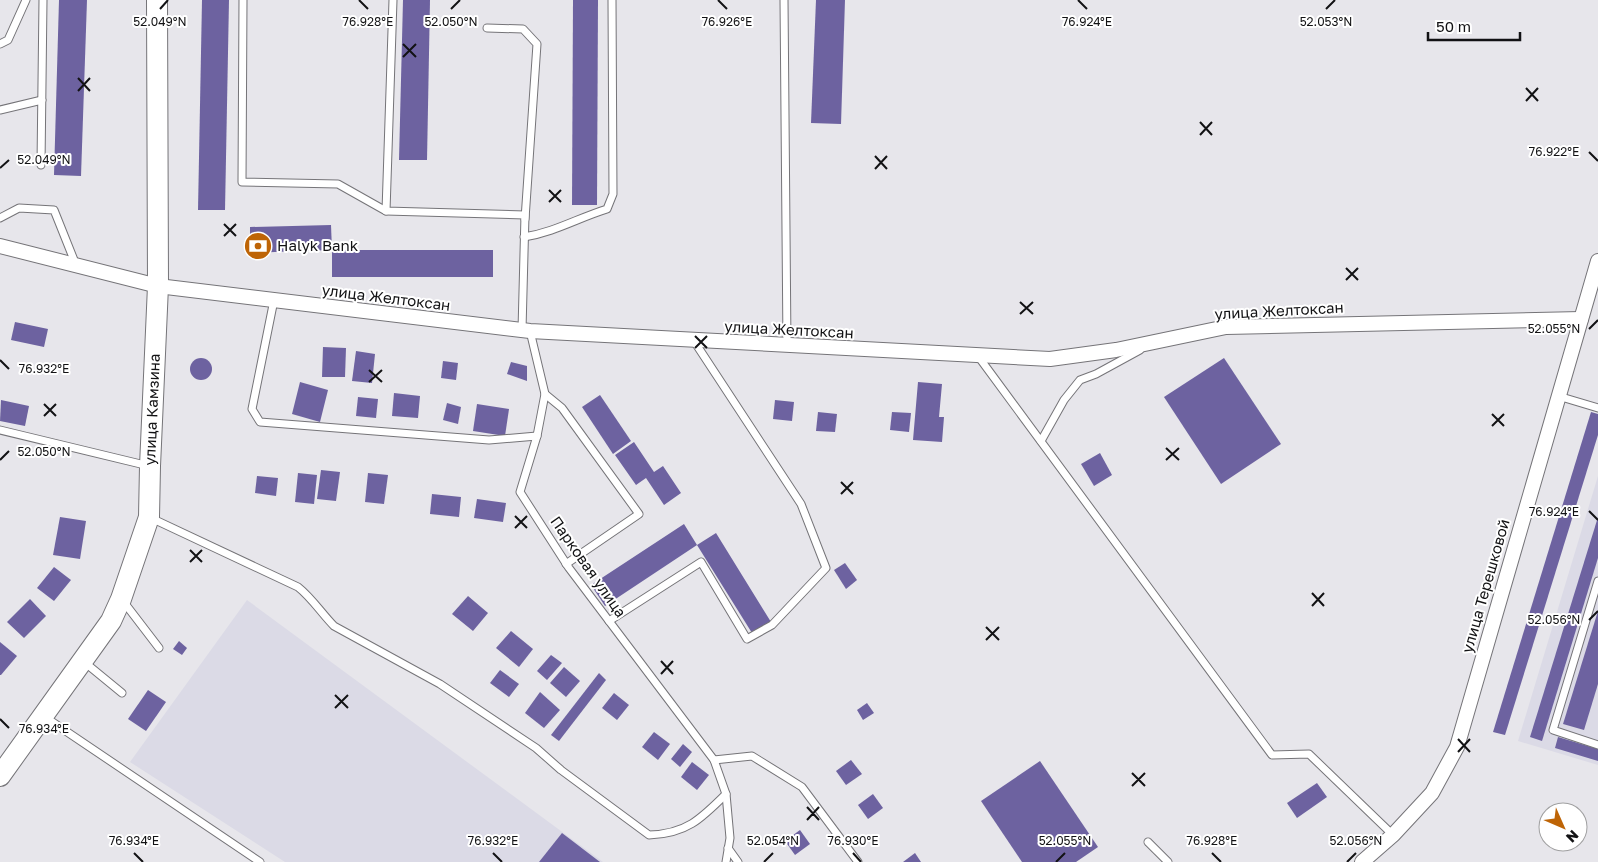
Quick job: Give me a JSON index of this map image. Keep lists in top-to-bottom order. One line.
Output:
{"streets":{"street":["улица Желтоксан","улица Камзина","улица Терешковой"],"lane":["Парковая улица"]},"crossings":[["улица Желтоксан","улица Камзина"],["улица Желтоксан","Парковая улица"],["улица Желтоксан","улица Терешковой"]],"places":{"bank":["Halyk Bank"]},"scale_bar":"50 m","north":"bottom right","coordinates":["52.049°N","76.928°E","52.050°N","76.926°E","76.924°E","52.053°N","76.922°E","52.055°N","76.932°E","52.056°N","76.934°E","52.054°N","76.930°E"]}
